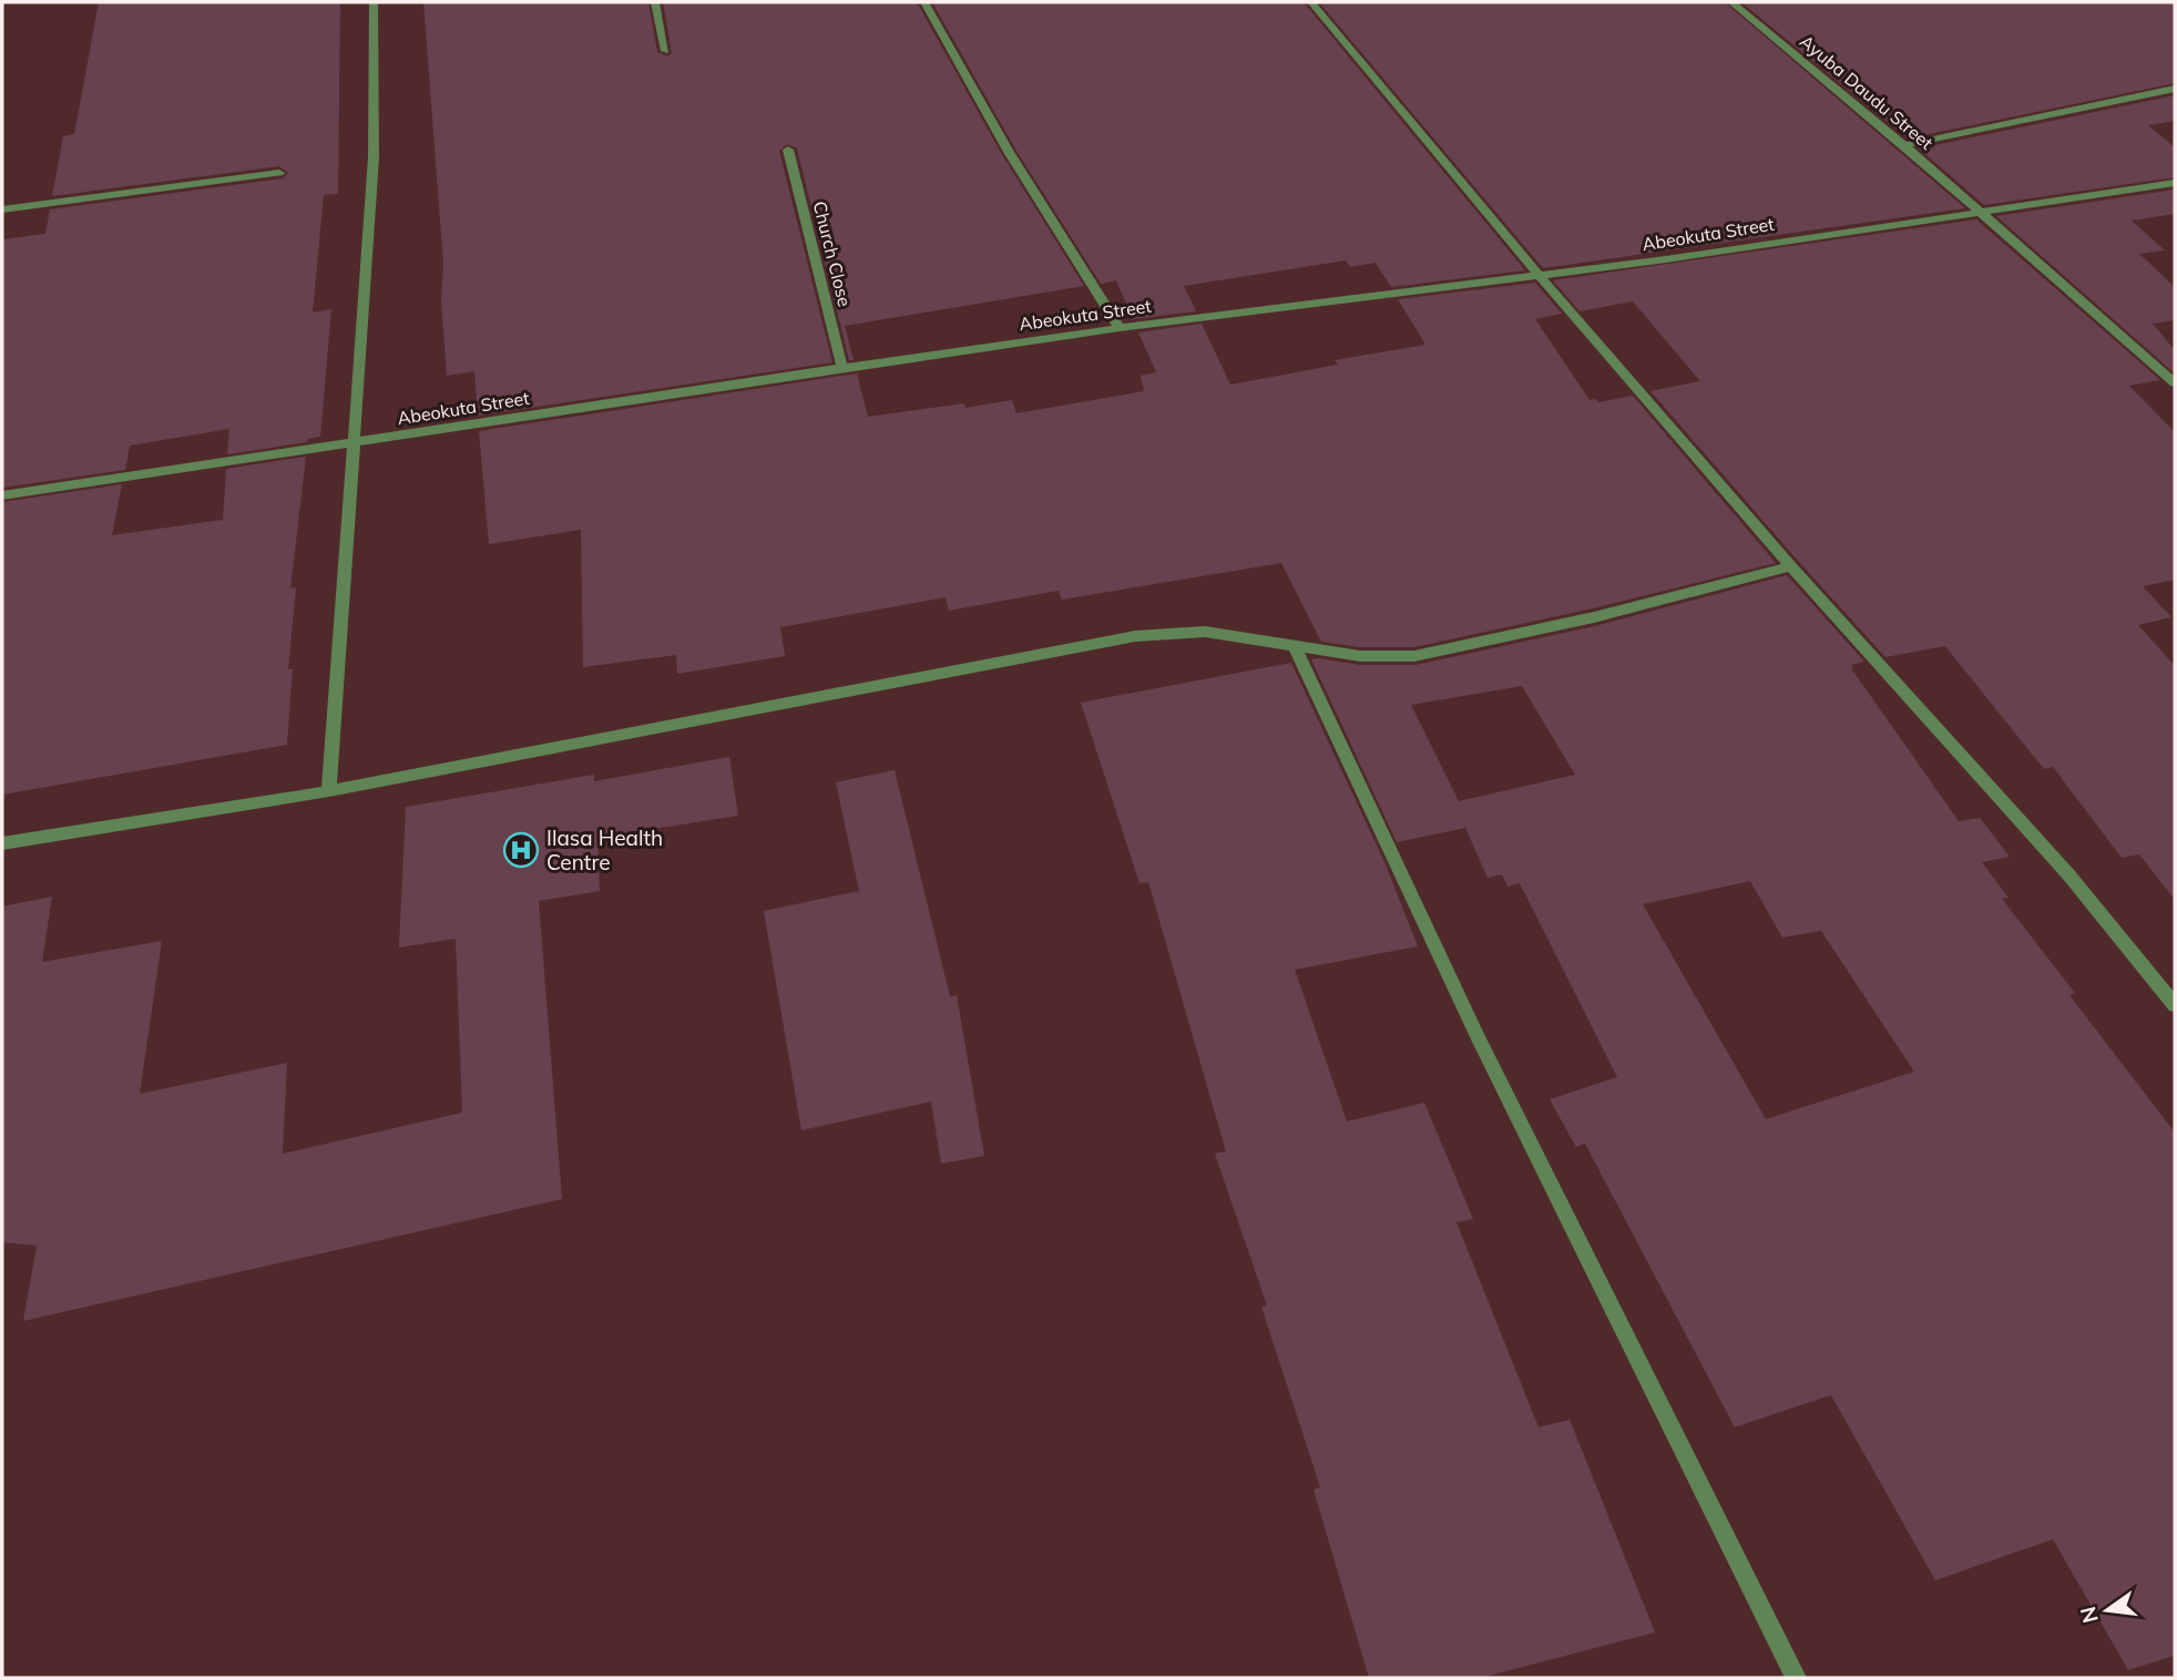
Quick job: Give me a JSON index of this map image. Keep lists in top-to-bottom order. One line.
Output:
{"streets":{"street":["Ayuba Daudu Street","Abeokuta Street","Church Close"]},"crossings":[["Ayuba Daudu Street","Abeokuta Street"],["Abeokuta Street","Church Close"]],"places":{"hospital":["Ilasa Health Centre"]},"north":"left"}
